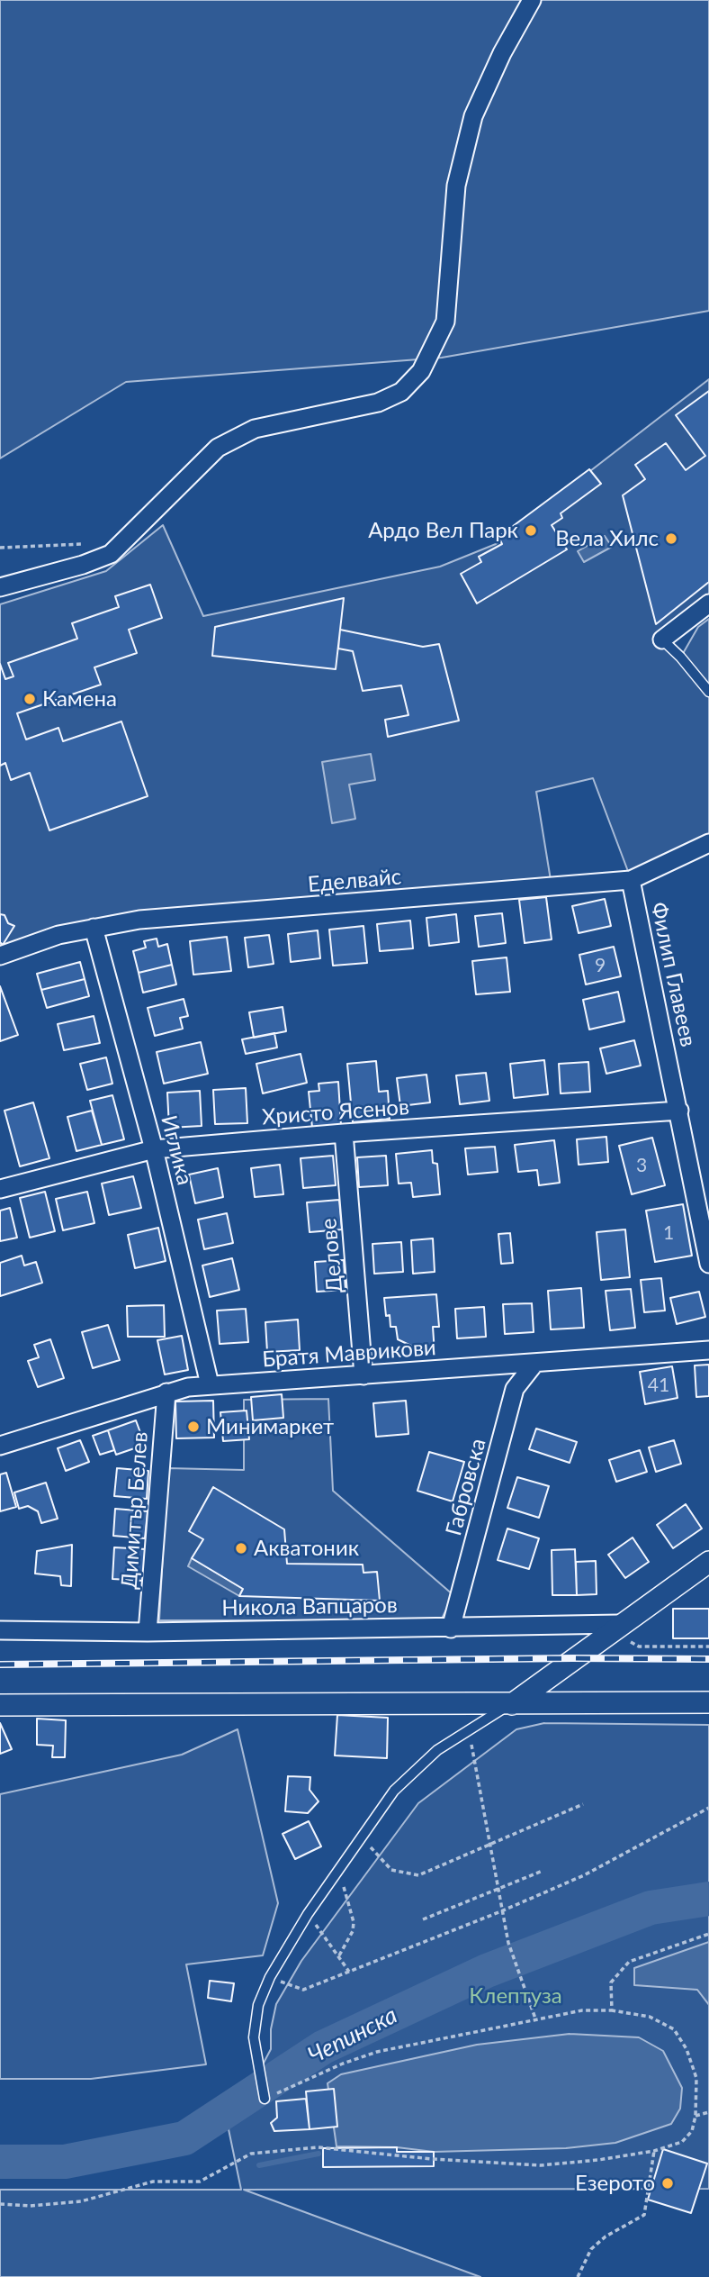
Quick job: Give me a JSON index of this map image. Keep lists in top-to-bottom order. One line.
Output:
{"streets":{"street":["Еделвайс","Филип Главеев","Христо Ясенов","Иглика","Делове","Братя Маврикови","Габровска","Димитър Белев","Никола Вапцаров"]},"crossings":[["Еделвайс","Филип Главеев"],["Еделвайс","Иглика"],["Филип Главеев","Христо Ясенов"],["Христо Ясенов","Иглика"],["Христо Ясенов","Делове"],["Иглика","Братя Маврикови"],["Делове","Братя Маврикови"],["Братя Маврикови","Габровска"],["Братя Маврикови","Димитър Белев"],["Габровска","Никола Вапцаров"],["Димитър Белев","Никола Вапцаров"]],"water":["Чепинска"],"parks":["Клептуза"],"places":["Ардо Вел Парк","Вела Хилс","Камена","Минимаркет","Акватоник","Езерото"],"house_numbers":["9","3","1","41"]}
